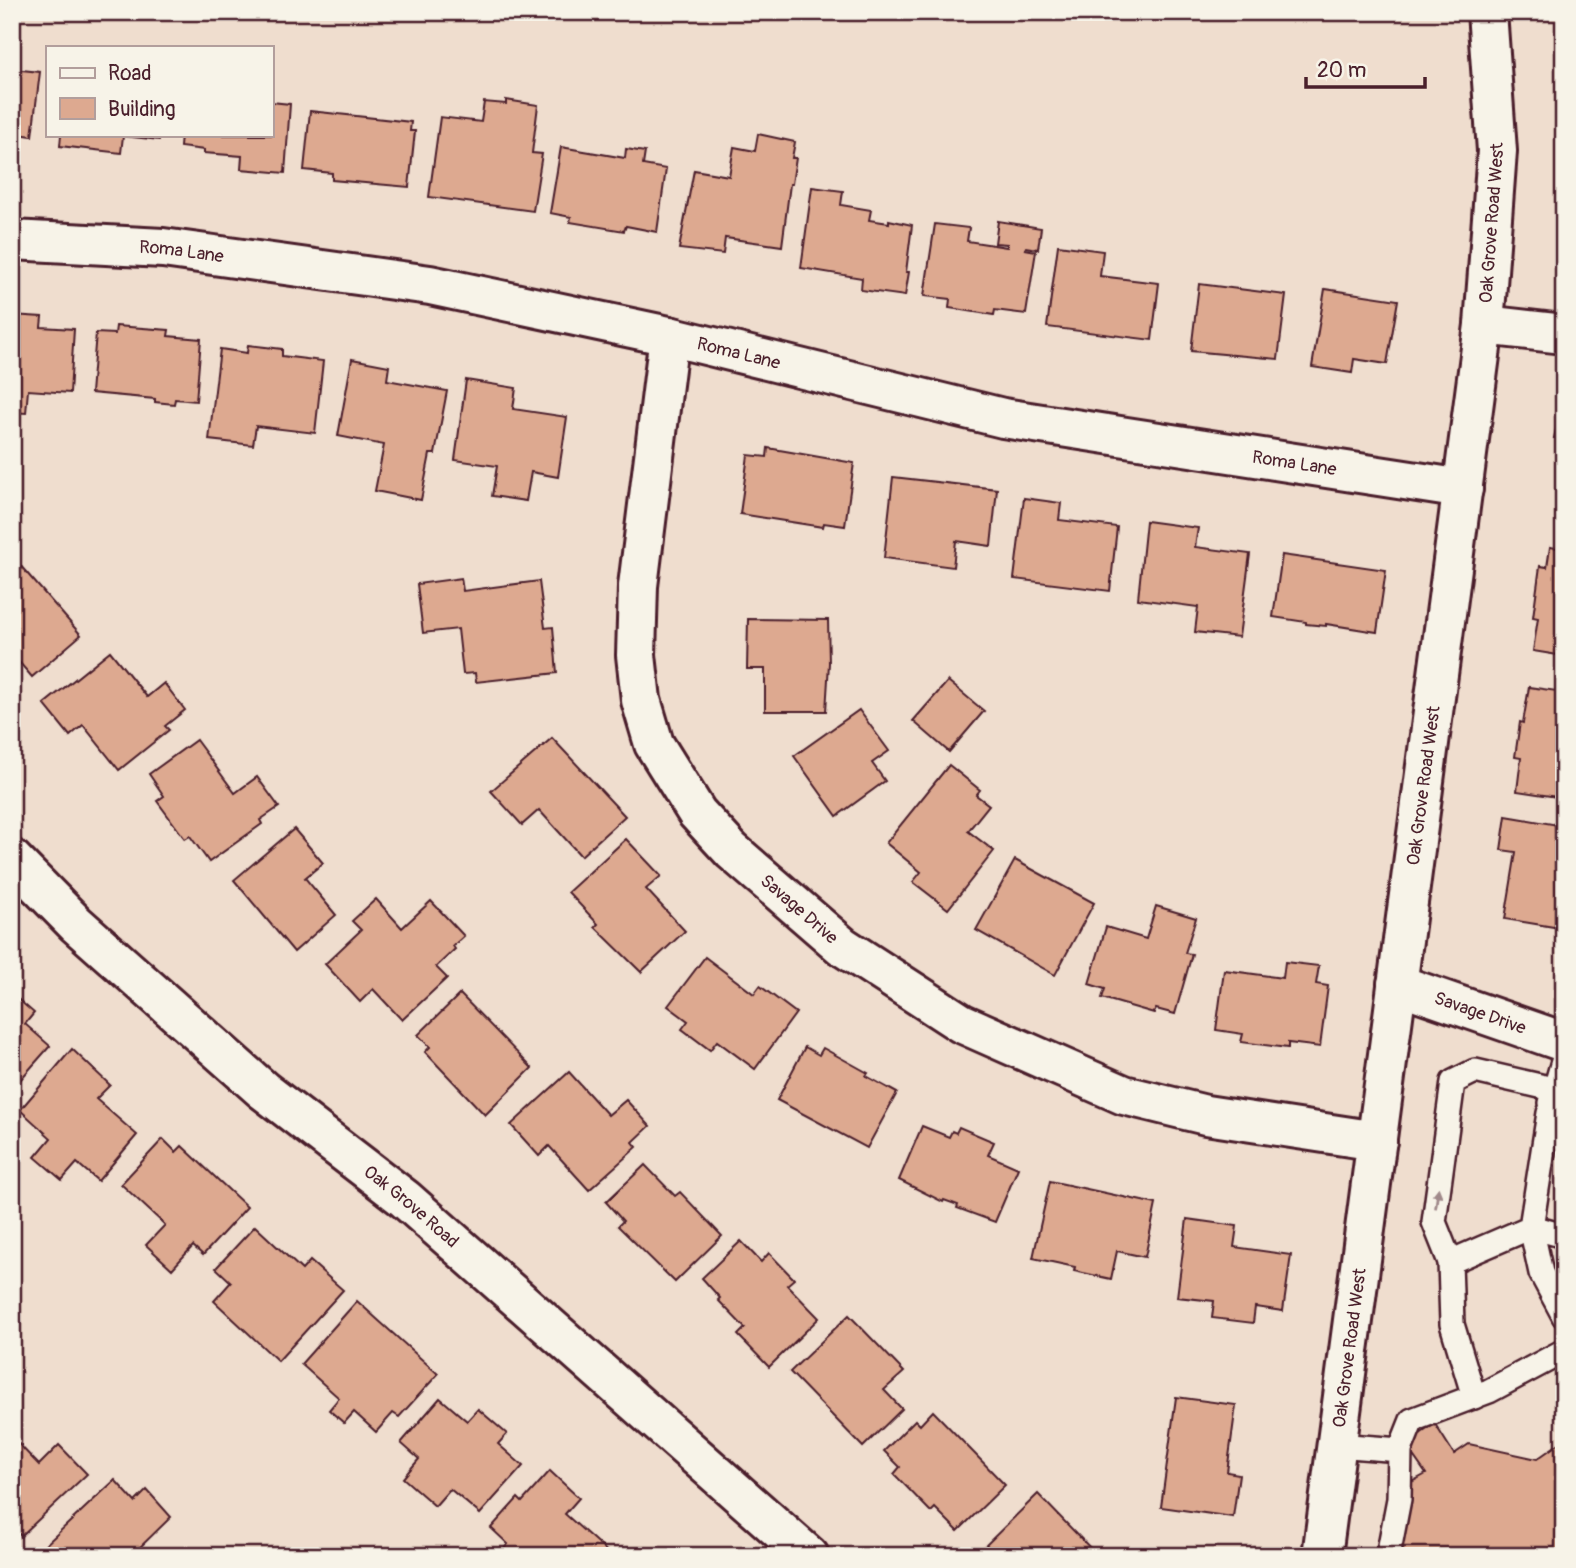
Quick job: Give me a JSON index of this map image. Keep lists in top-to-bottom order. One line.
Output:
{"streets":{"street":["Oak Grove Road West","Roma Lane","Savage Drive","Oak Grove Road"]},"crossings":[["Oak Grove Road West","Roma Lane"],["Oak Grove Road West","Savage Drive"],["Roma Lane","Savage Drive"]],"legend":["Road","Building"],"scale_bar":"20 m"}
